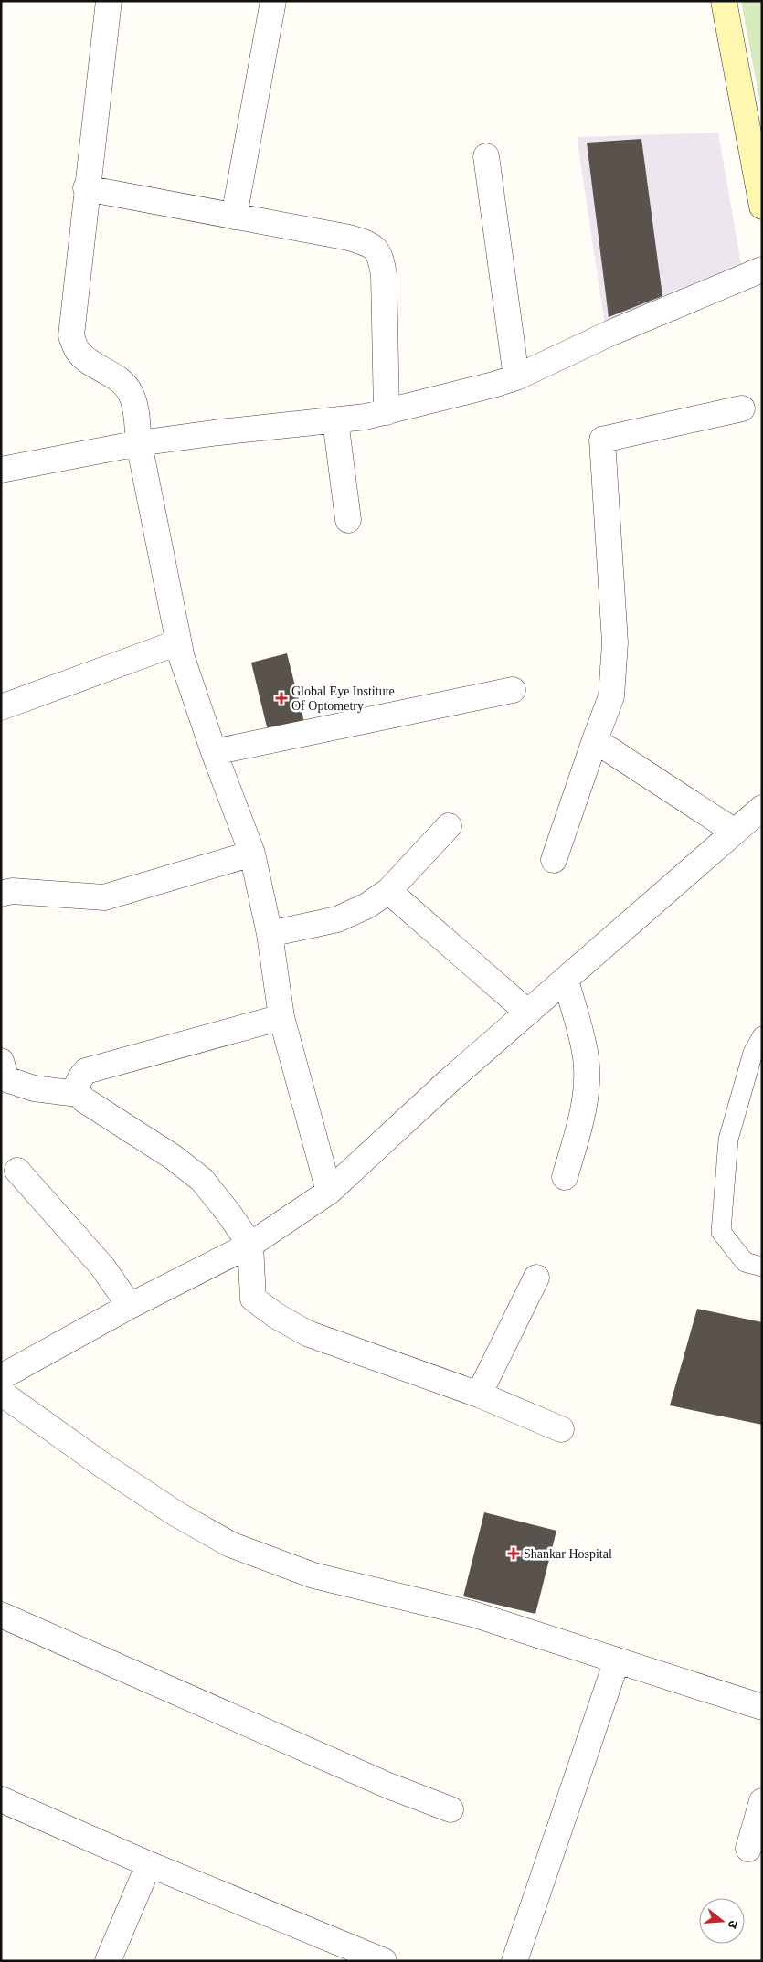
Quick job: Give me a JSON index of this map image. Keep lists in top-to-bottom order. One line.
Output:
{"places":{"health":["Global Eye Institute Of Optometry","Shankar Hospital"]},"north":"right"}
